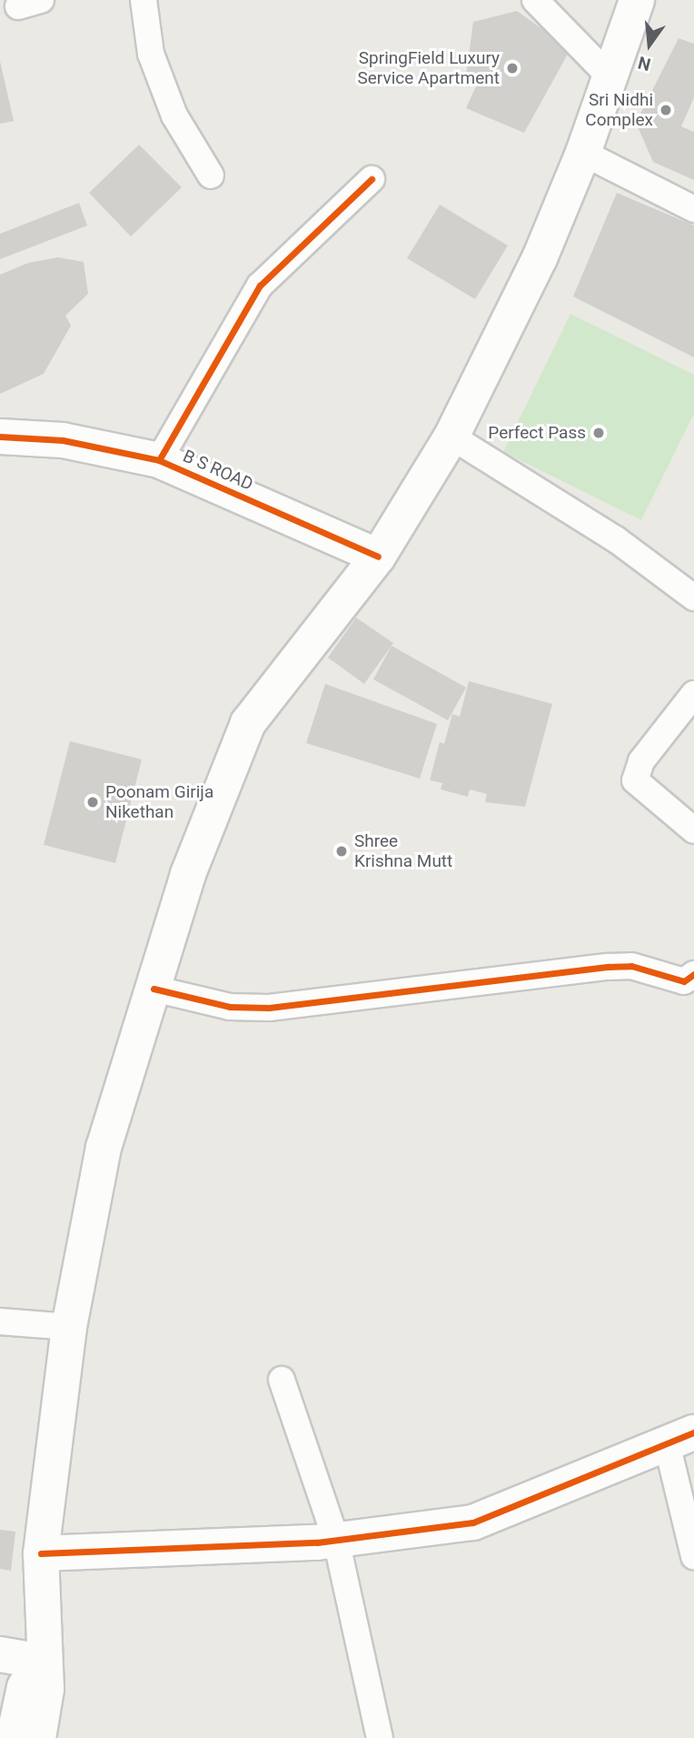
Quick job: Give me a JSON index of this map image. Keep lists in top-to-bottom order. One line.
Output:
{"streets":{"main road":["B S ROAD"]},"places":["SpringField Luxury Service Apartment","Sri Nidhi Complex","Perfect Pass","Poonam Girija Nikethan","Shree Krishna Mutt"],"north":"bottom"}
